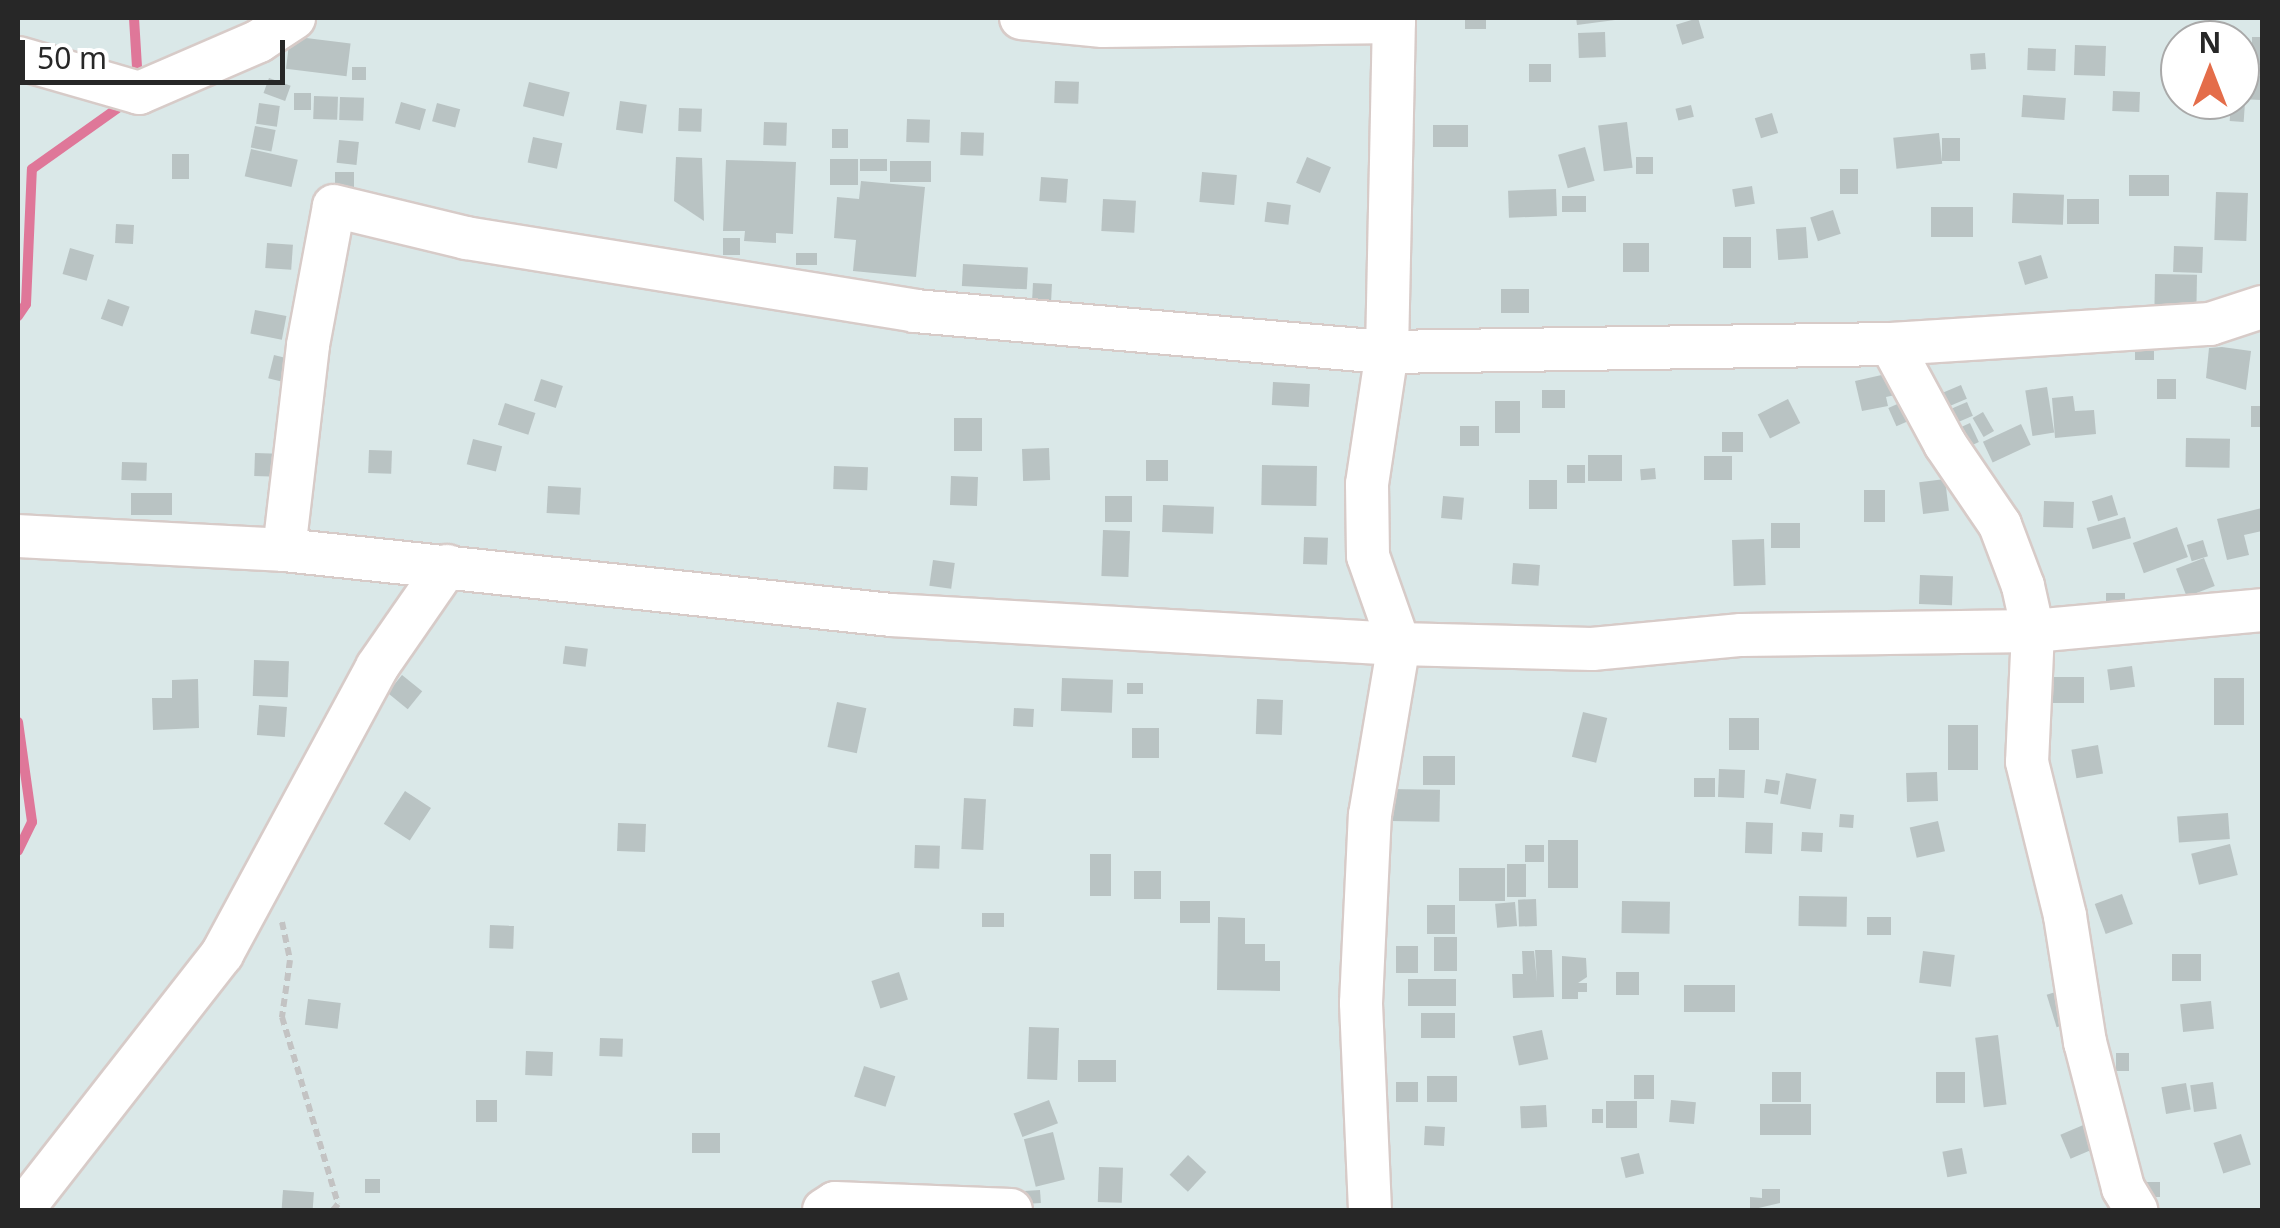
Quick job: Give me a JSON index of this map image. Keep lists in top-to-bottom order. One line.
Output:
{"scale_bar":"50 m","north":"top"}
